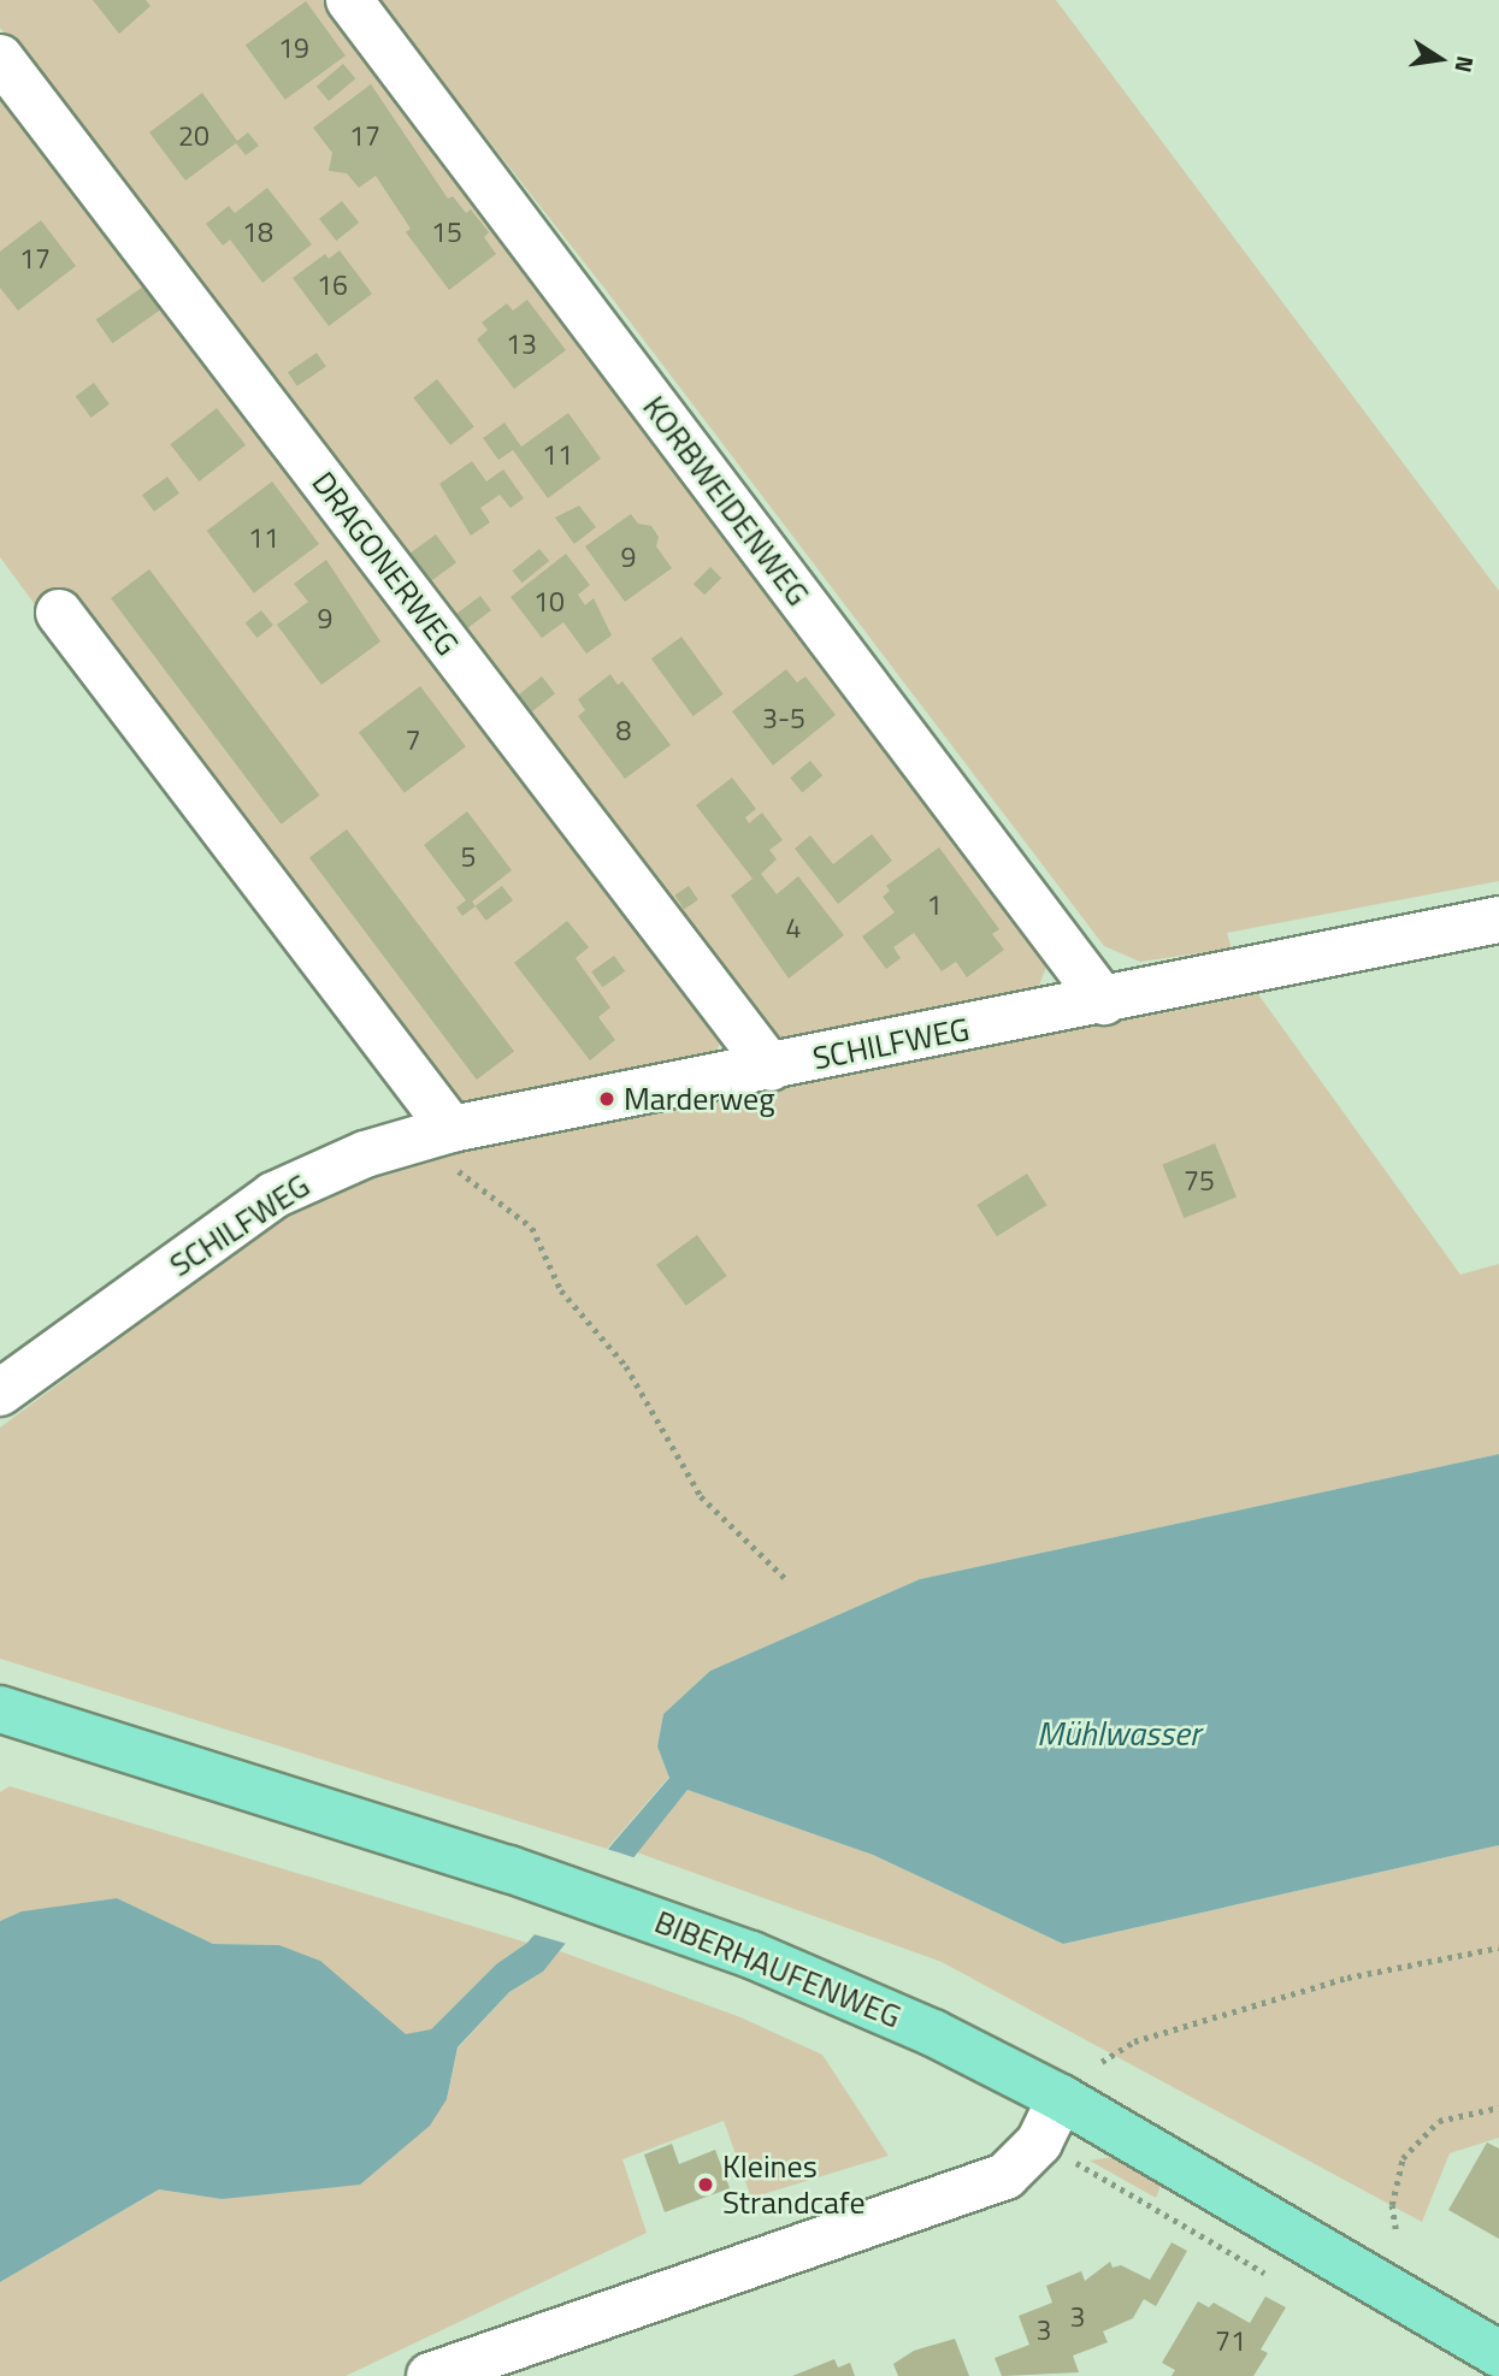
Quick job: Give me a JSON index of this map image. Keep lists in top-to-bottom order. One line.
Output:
{"streets":{"main road":["BIBERHAUFENWEG"],"street":["KORBWEIDENWEG","DRAGONERWEG","SCHILFWEG"]},"crossings":[["KORBWEIDENWEG","SCHILFWEG"],["DRAGONERWEG","SCHILFWEG"]],"water":["Mühlwasser"],"places":["Marderweg","Kleines Strandcafe"],"house_numbers":["19","20","17","18","15","17","16","13","11","11","9","10","9","3-5","8","7","5","1","4","75","3","3","71"],"north":"right"}
